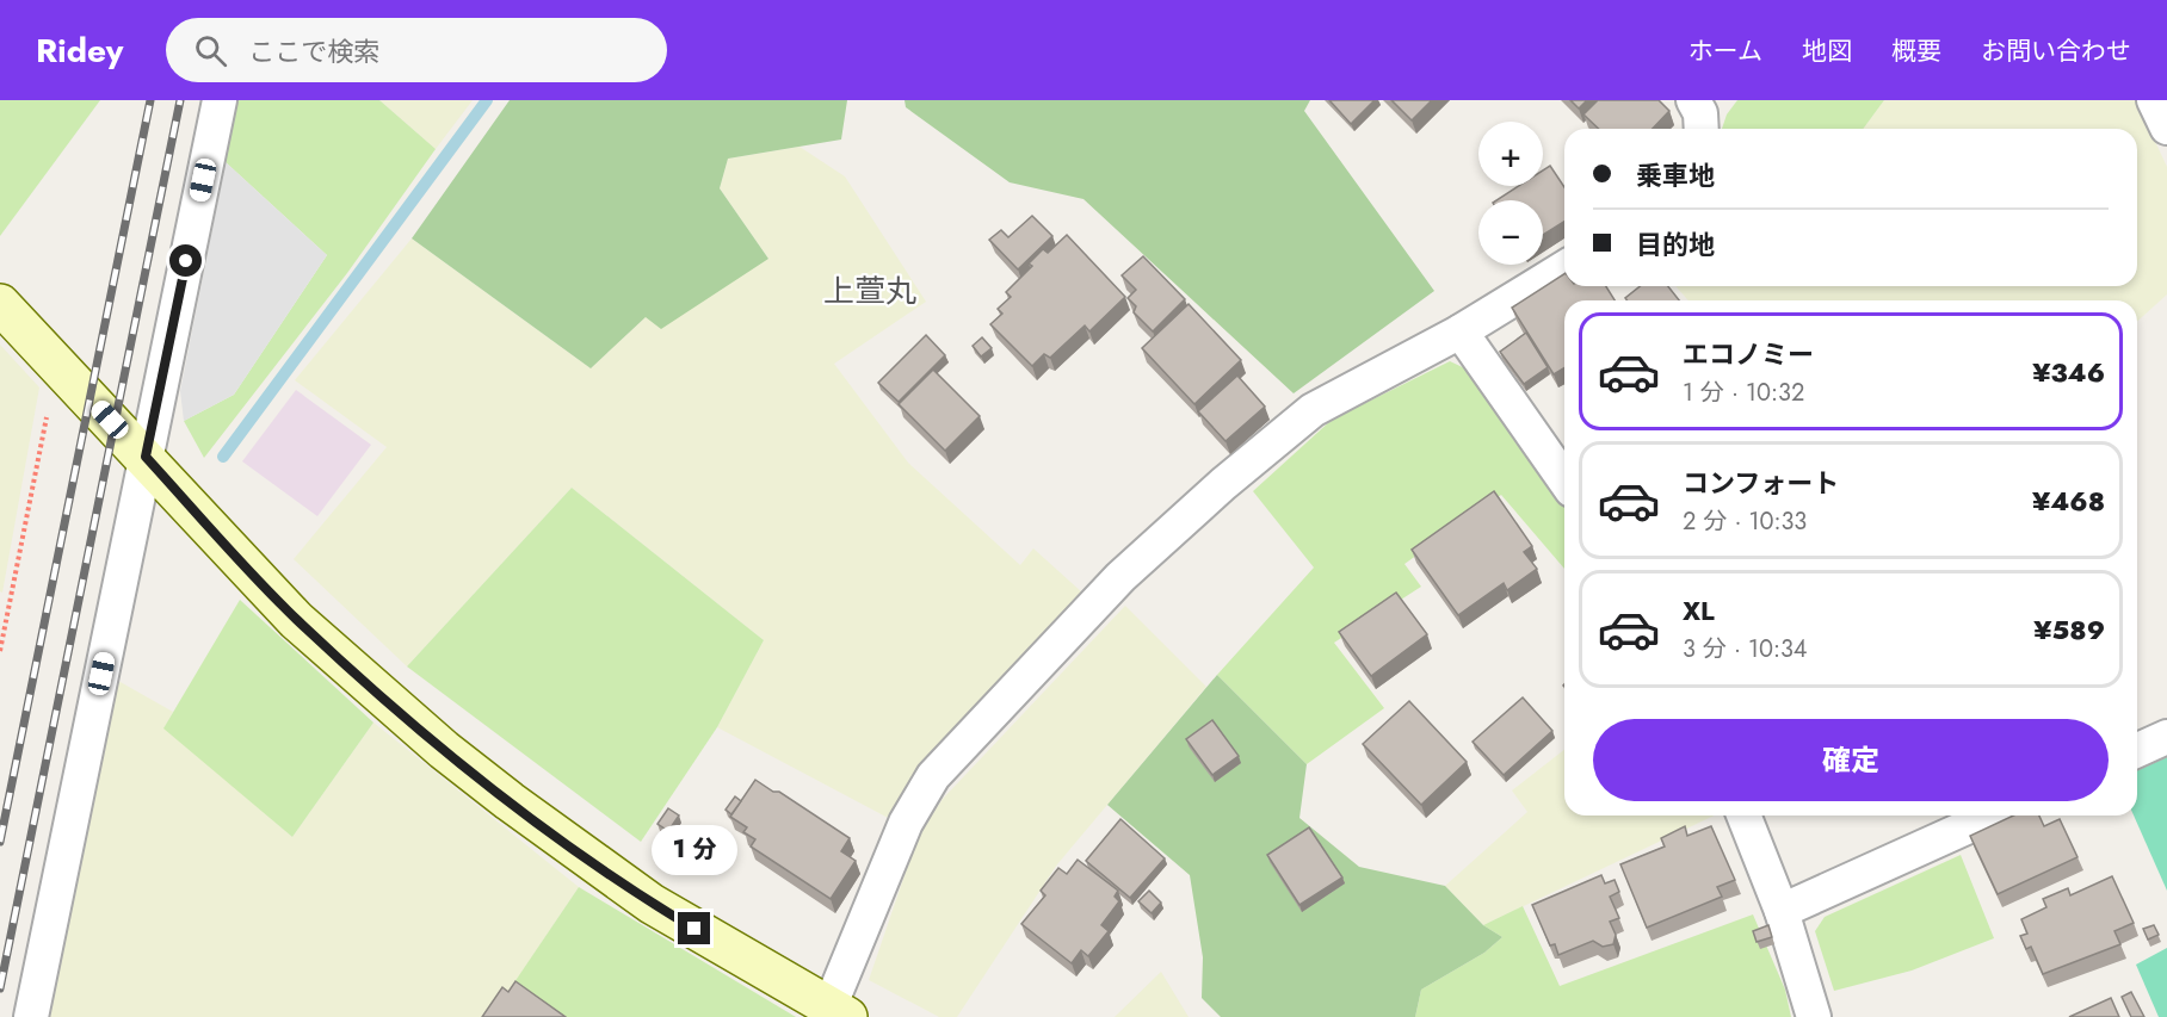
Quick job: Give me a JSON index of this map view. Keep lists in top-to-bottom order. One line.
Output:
{"districts":["上萱丸"],"page":{"header":"Ridey","search":"ここで検索","nav":["ホーム","地図","概要","お問い合わせ"],"map_buttons":["+","−"],"banner":["乗車地","目的地"],"list":[{"name":"エコノミー","note":"1 分 · 10:32","value":"¥346"},{"name":"コンフォート","note":"2 分 · 10:33","value":"¥468"},{"name":"XL","note":"3 分 · 10:34","value":"¥589"}],"buttons":"確定","bubble":"1 分"}}
